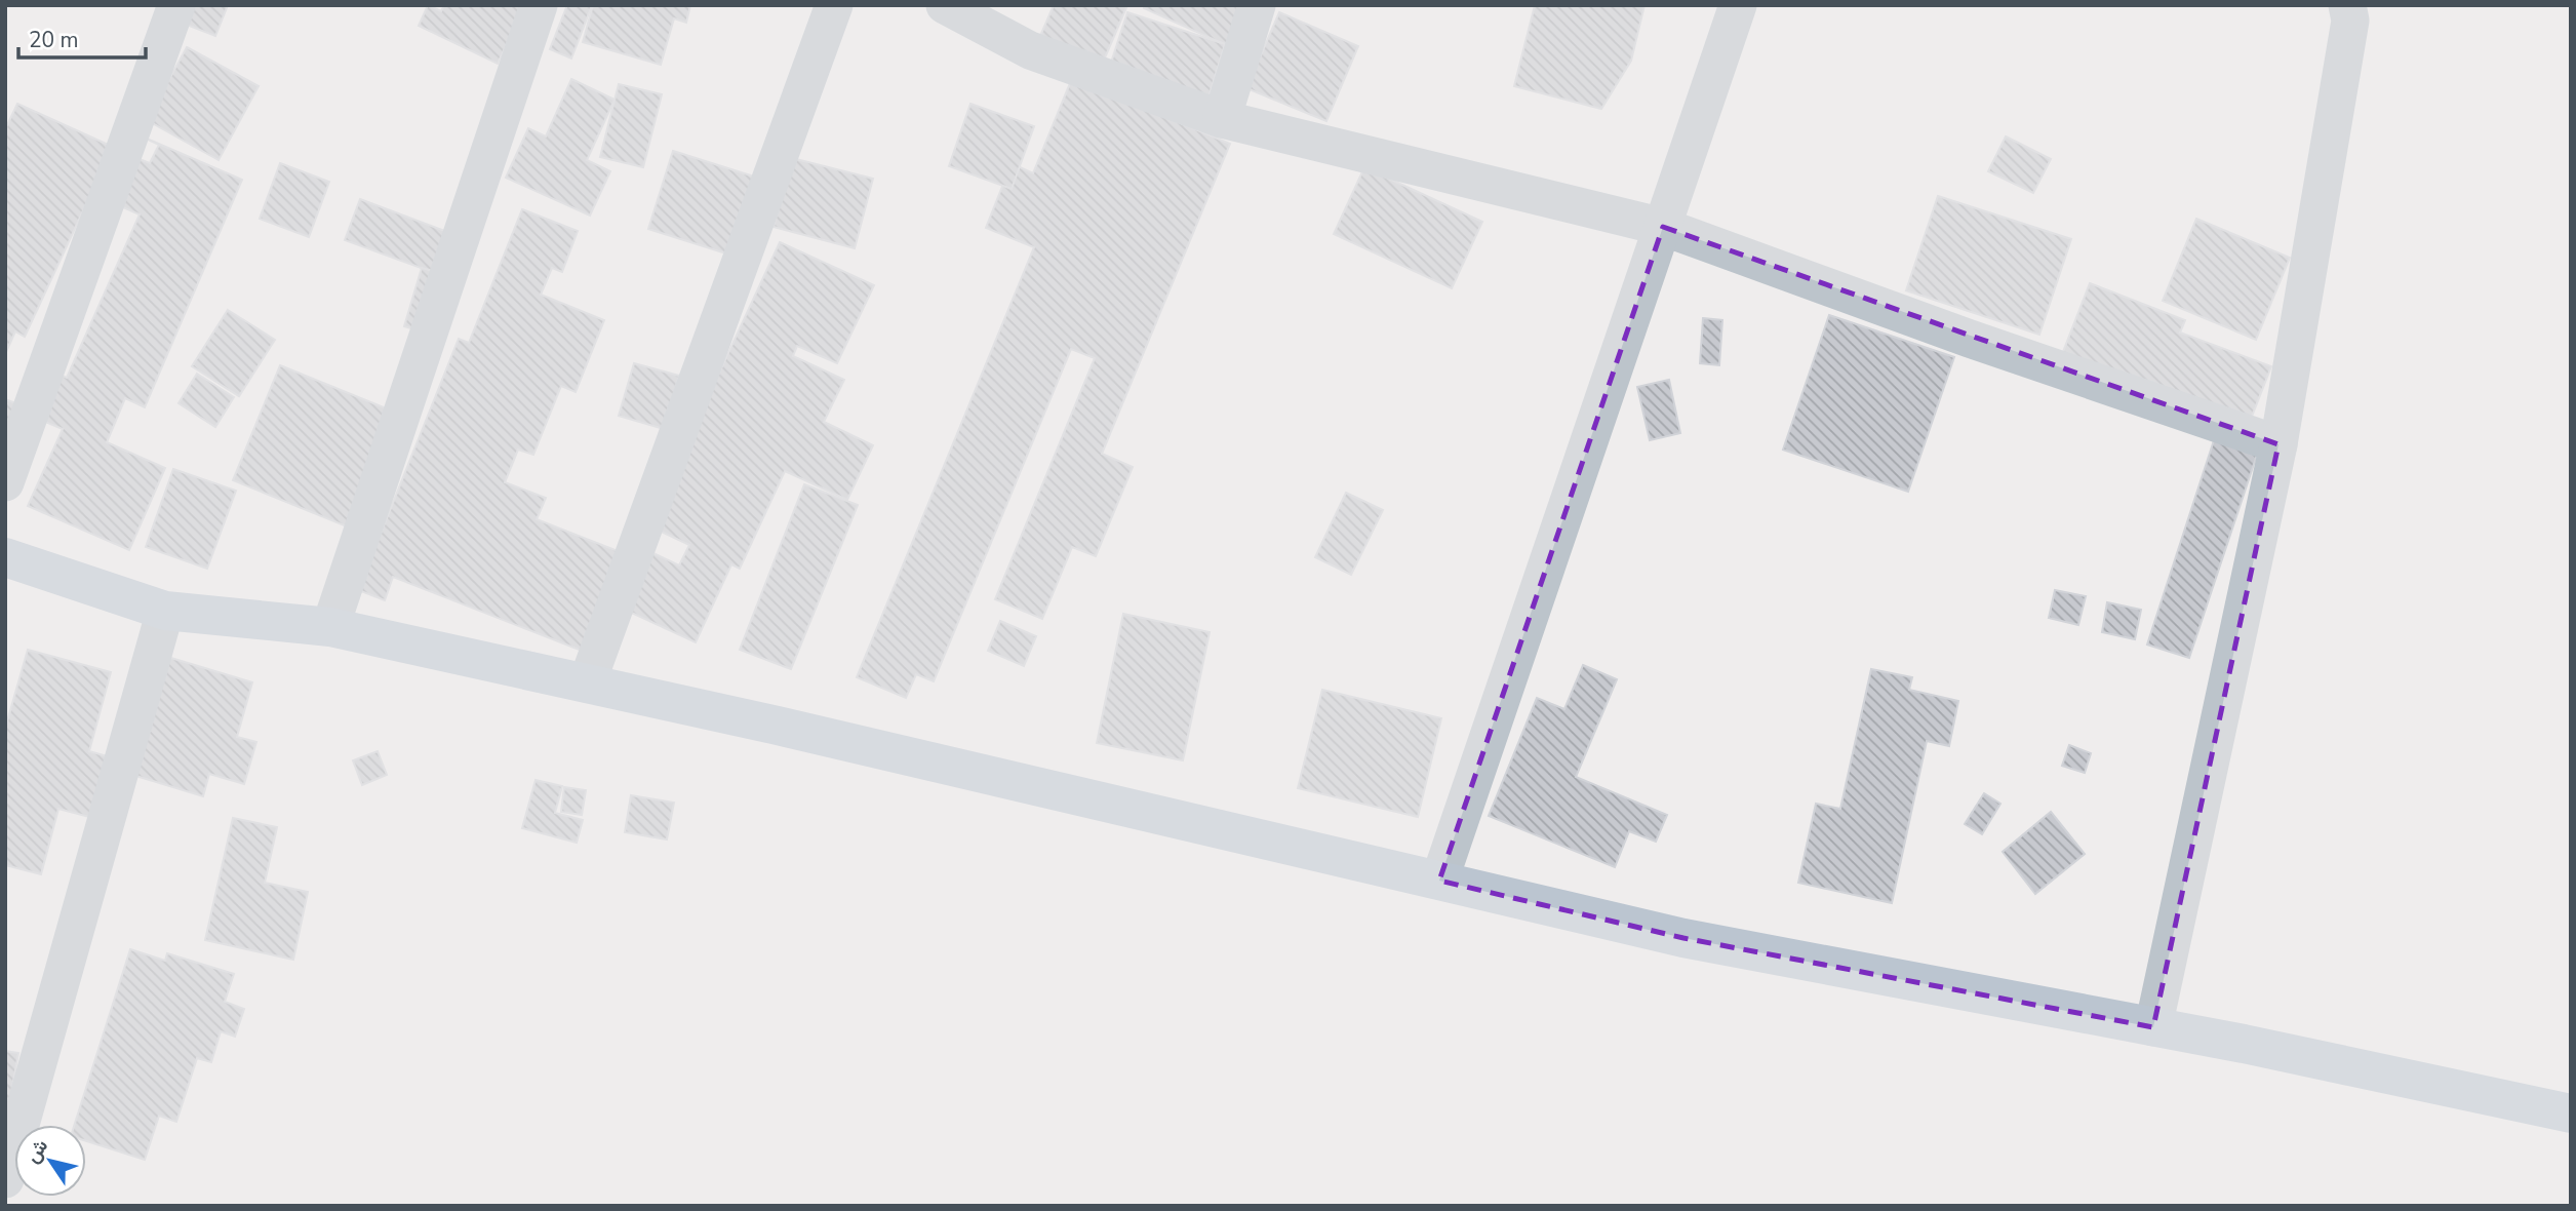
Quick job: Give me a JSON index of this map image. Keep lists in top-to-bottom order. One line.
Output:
{"scale_bar":"20 m","north":"top left"}
